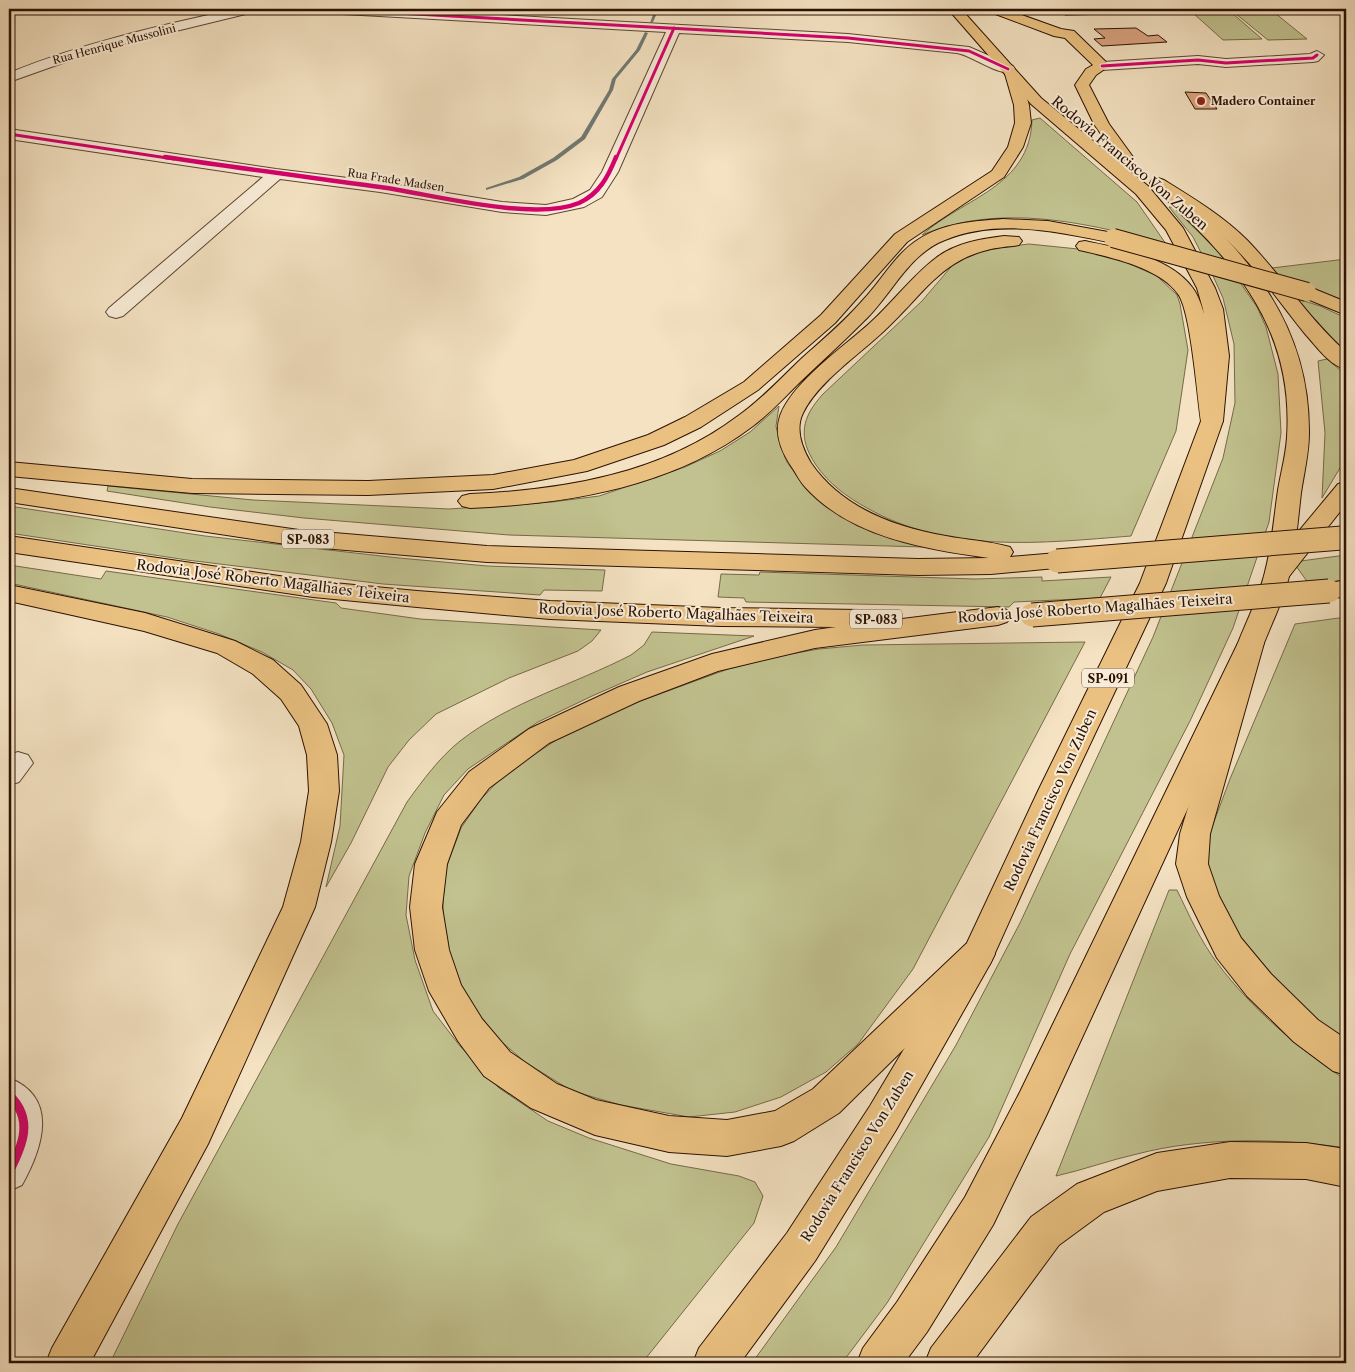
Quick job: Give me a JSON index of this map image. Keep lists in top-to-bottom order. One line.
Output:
{"streets":{"main road":["Rodovia Francisco Von Zuben","SP-083","Rodovia José Roberto Magalhães Teixeira","SP-091"],"street":["Rua Henrique Mussolini","Rua Frade Madsen"]},"places":["Madero Container"]}
